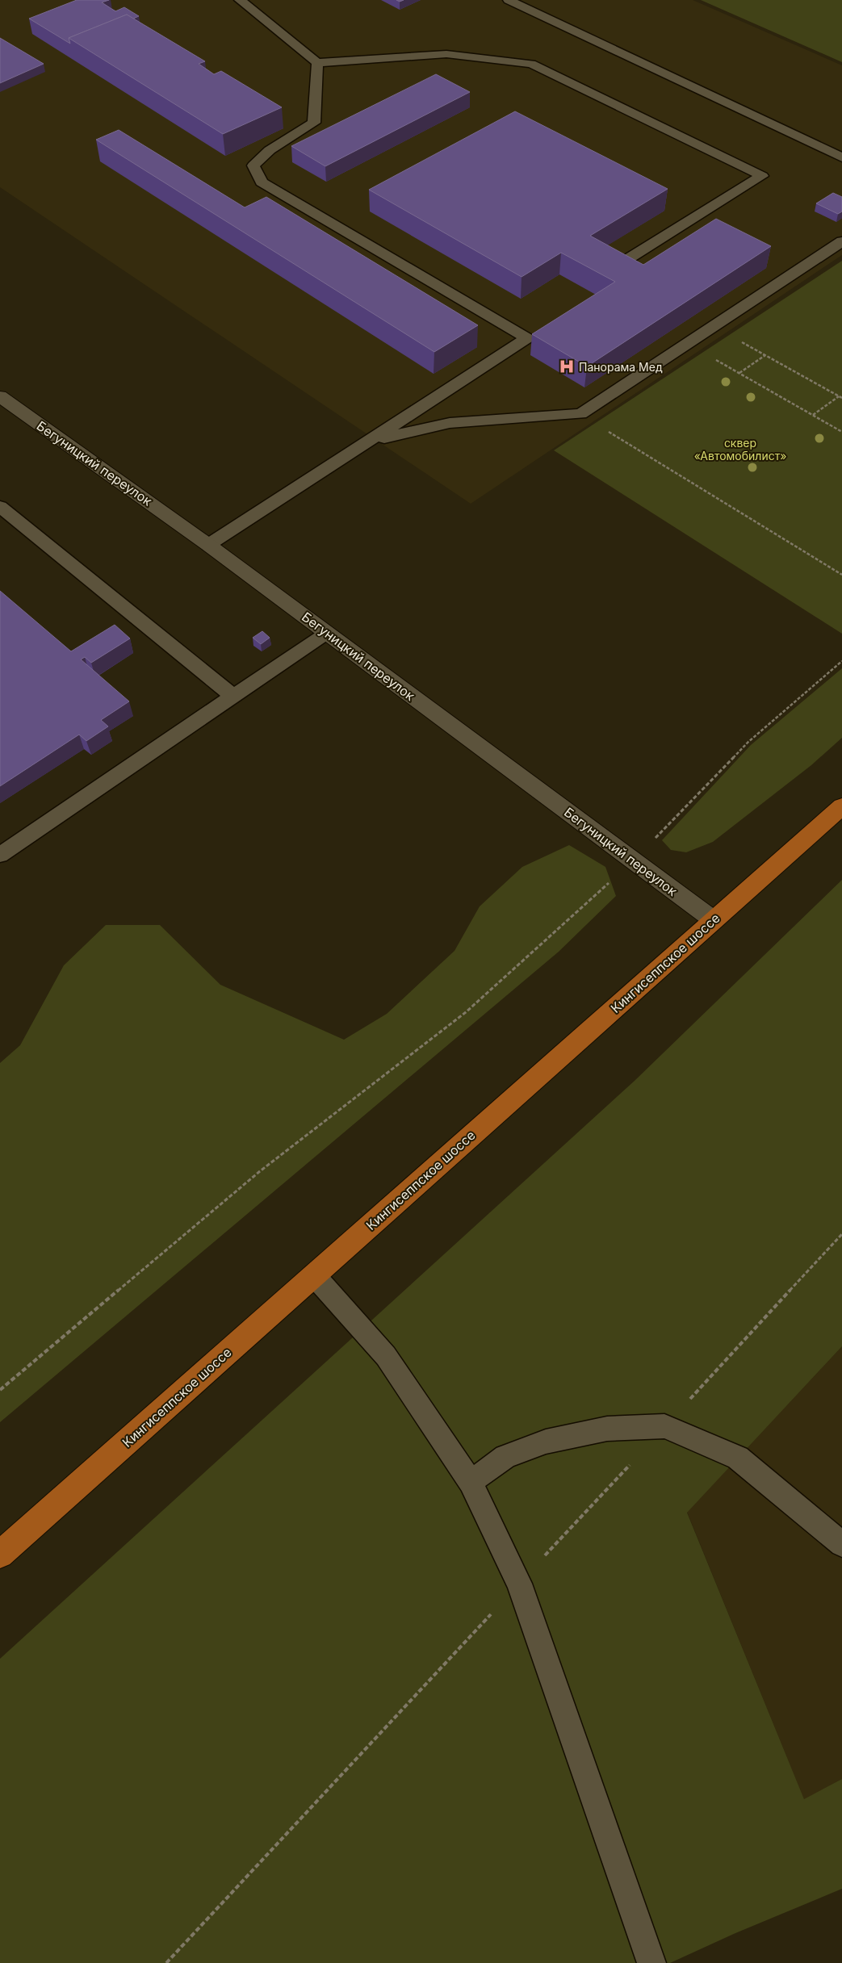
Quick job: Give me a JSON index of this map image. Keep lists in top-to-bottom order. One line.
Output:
{"streets":{"main road":["Кингисеппское шоссе"],"street":["Бегуницкий переулок"]},"crossings":[["Бегуницкий переулок","Кингисеппское шоссе"]],"parks":["сквер «Автомобилист»"],"places":{"hospital":["Панорама Мед"]}}
